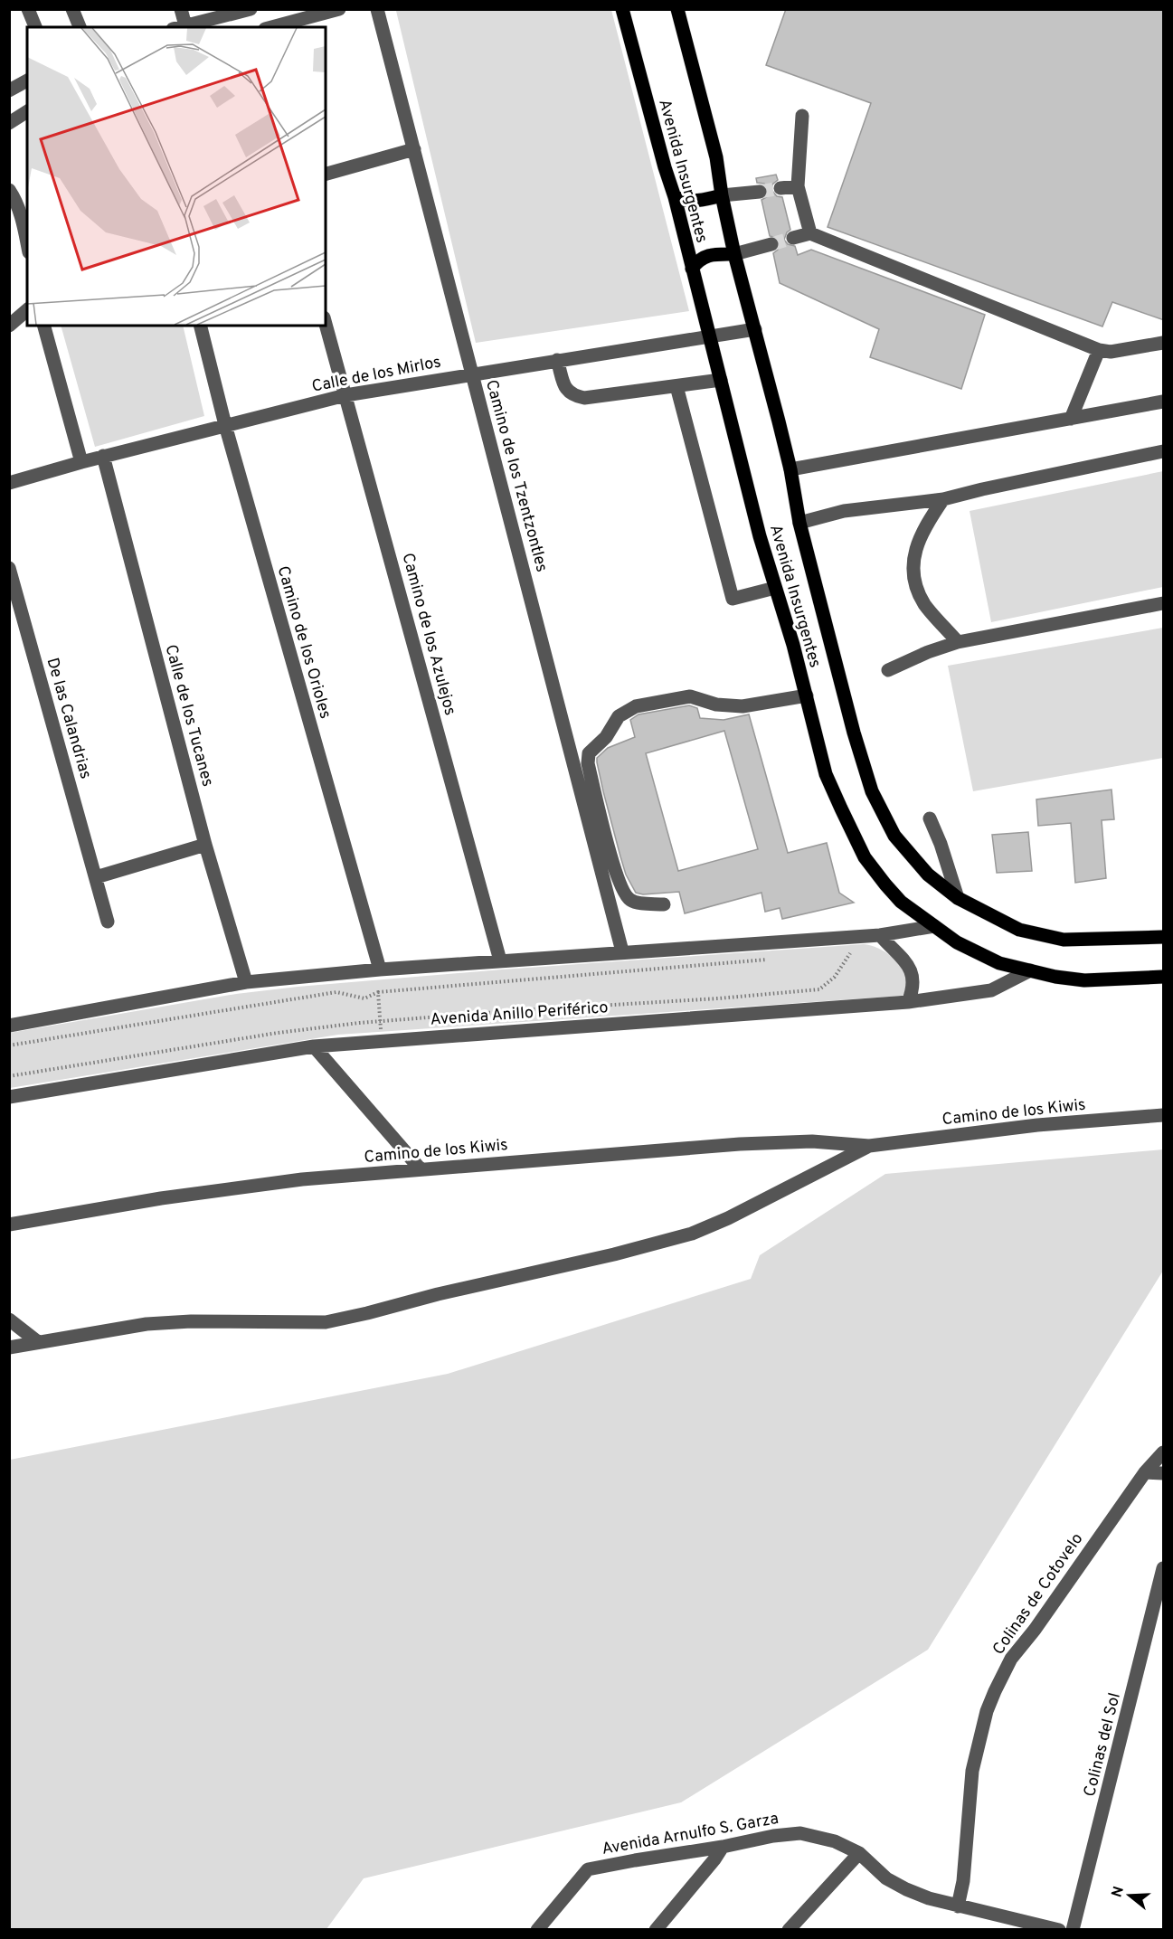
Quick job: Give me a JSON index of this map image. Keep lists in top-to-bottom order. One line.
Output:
{"streets":{"main road":["Avenida Insurgentes"],"street":["Calle de los Mirlos","Camino de los Tzentzontles","Camino de los Azulejos","Camino de los Orioles","Calle de los Tucanes","De las Calandrias","Avenida Anillo Periférico","Camino de los Kiwis","Colinas de Cotovelo","Colinas del Sol","Avenida Arnulfo S. Garza"]},"crossings":[["Avenida Insurgentes","Calle de los Mirlos"],["Avenida Insurgentes","Avenida Anillo Periférico"],["Calle de los Mirlos","Camino de los Tzentzontles"],["Calle de los Mirlos","Camino de los Azulejos"],["Calle de los Mirlos","Camino de los Orioles"],["Calle de los Mirlos","Calle de los Tucanes"],["Colinas de Cotovelo","Avenida Arnulfo S. Garza"]],"north":"left"}
